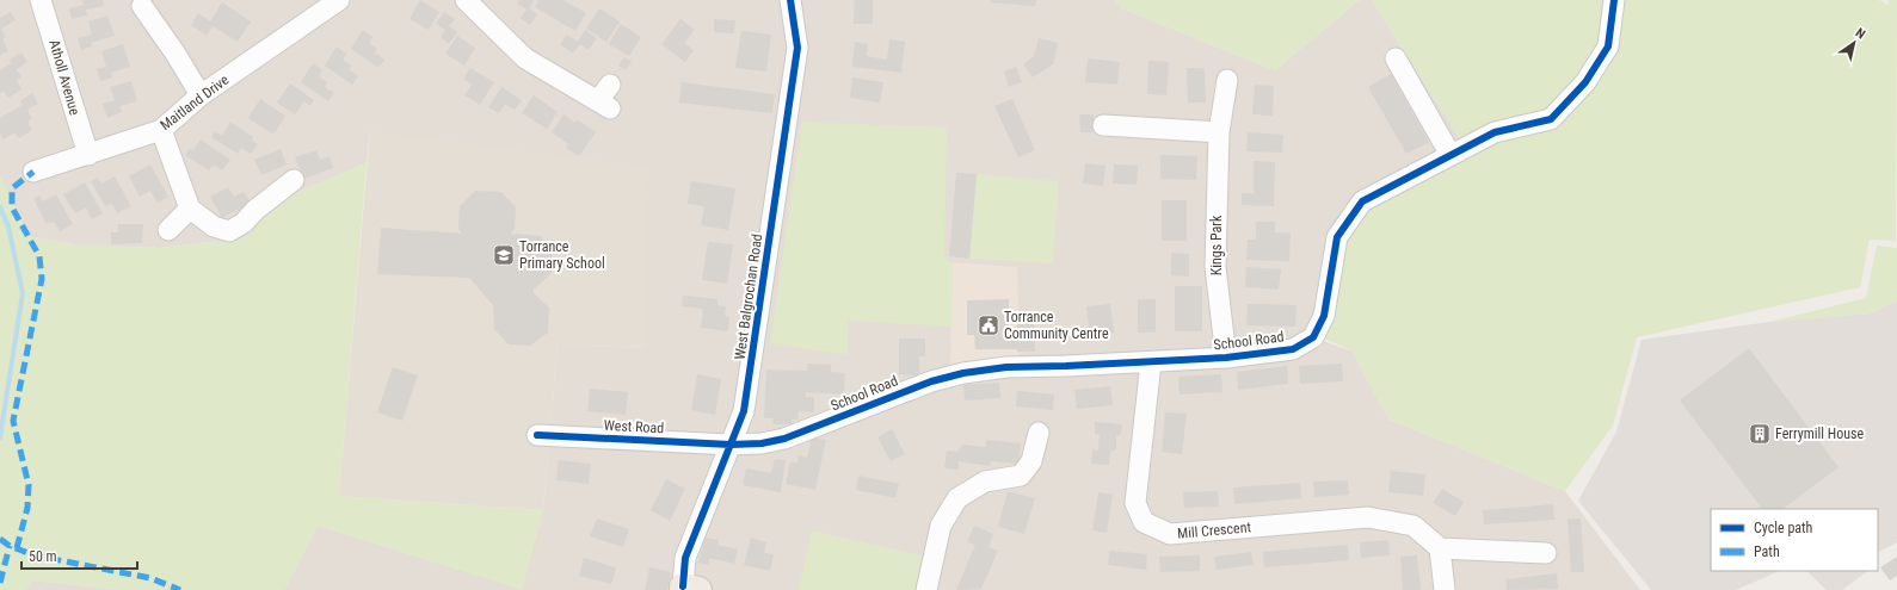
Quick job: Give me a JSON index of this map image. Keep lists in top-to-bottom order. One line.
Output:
{"streets":{"street":["Atholl Avenue","Maitland Drive","Kings Park","West Balgrochan Road","School Road","West Road","Mill Crescent"]},"crossings":[["Atholl Avenue","Maitland Drive"],["Kings Park","School Road"],["West Balgrochan Road","School Road"],["West Balgrochan Road","West Road"],["School Road","West Road"],["School Road","Mill Crescent"]],"places":{"school or university":["Torrance Primary School"],"public building":["Torrance Community Centre"],"building":["Ferrymill House"]},"legend":["Cycle path","Path"],"scale_bar":"50 m","north":"top right"}
